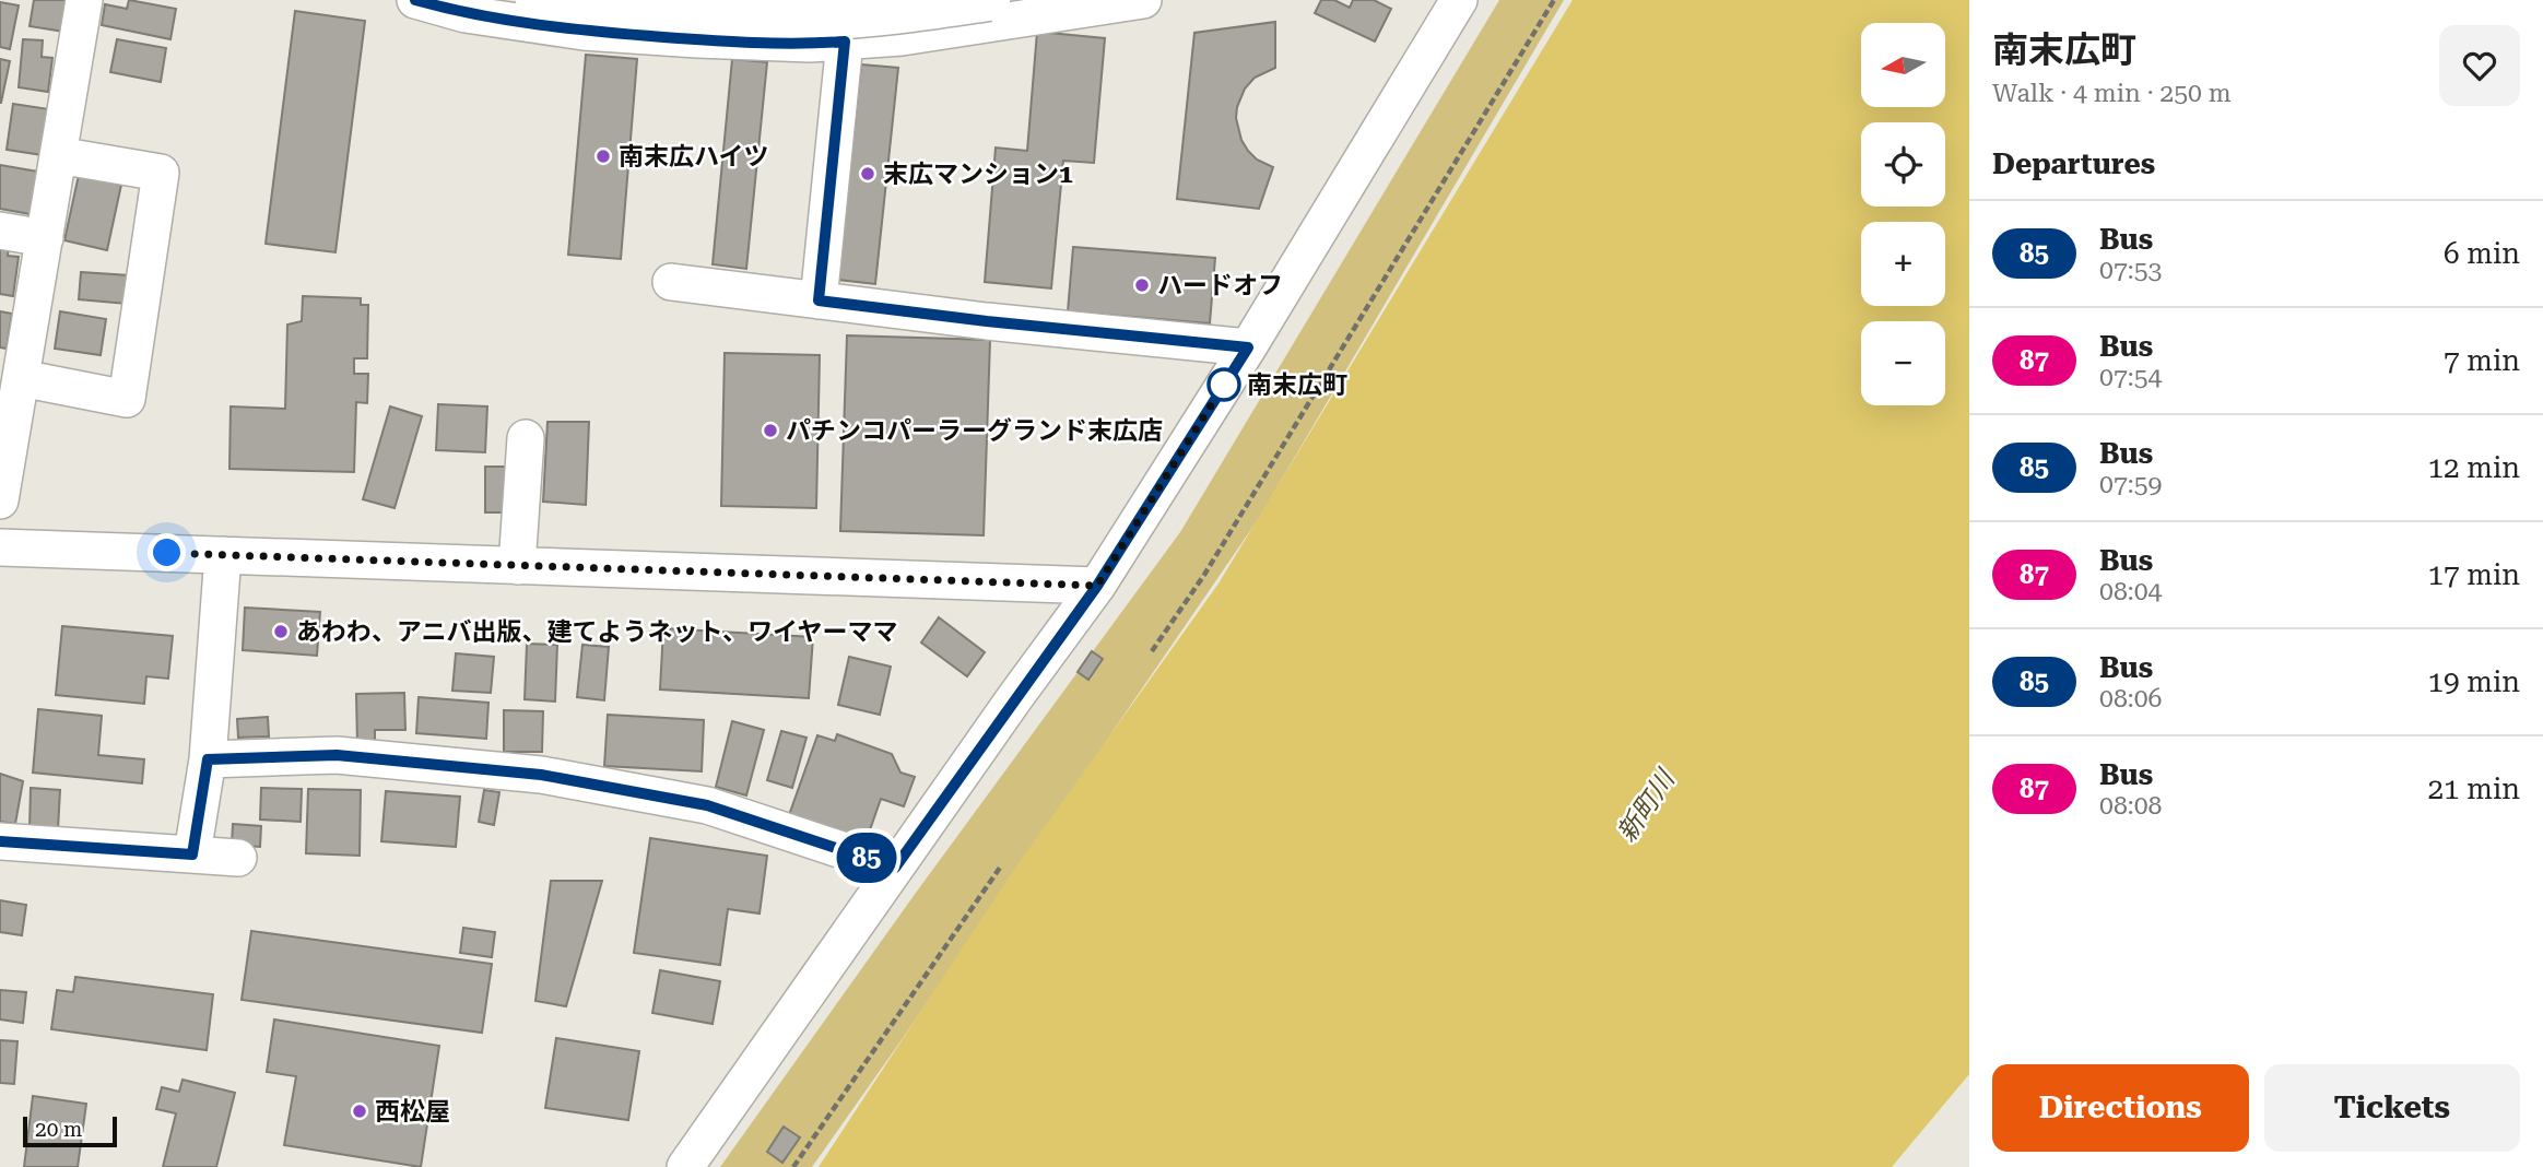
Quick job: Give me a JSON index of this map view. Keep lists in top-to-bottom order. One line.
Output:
{"water":["新町川"],"places":["南末広ハイツ","末広マンション1","ハードオフ","南末広町","パチンコパーラーグランド末広店","あわわ、アニバ出版、建てようネット、ワイヤーママ","西松屋"],"lines":["bus line 85"],"scale_bar":"20 m","north":"left","page":{"on_map":"85","heading":[["南末広町","Walk · 4 min · 250 m"],"Departures"],"map_buttons":["+","−"],"list":[{"mark":"85","name":"Bus","note":"07:53","value":"6 min"},{"mark":"87","name":"Bus","note":"07:54","value":"7 min"},{"mark":"85","name":"Bus","note":"07:59","value":"12 min"},{"mark":"87","name":"Bus","note":"08:04","value":"17 min"},{"mark":"85","name":"Bus","note":"08:06","value":"19 min"},{"mark":"87","name":"Bus","note":"08:08","value":"21 min"}],"buttons":["Directions","Tickets"],"scale":"20 m"}}
